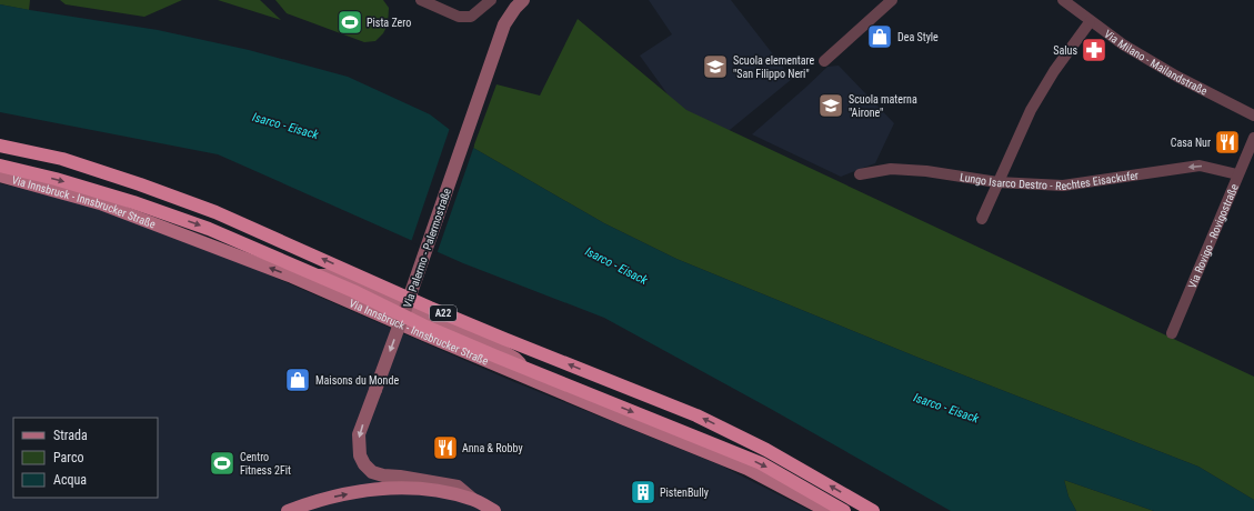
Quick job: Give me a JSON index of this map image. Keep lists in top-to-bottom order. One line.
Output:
{"streets":{"highway":["A22"],"main road":["Via Innsbruck - Innsbrucker Straße"],"street":["Via Milano - Mailandstraße","Lungo Isarco Destro - Rechtes Eisackufer","Via Rovigo - Rovigostraße","Via Palermo - Palermostraße"]},"crossings":[["Lungo Isarco Destro - Rechtes Eisackufer","Via Rovigo - Rovigostraße"]],"one_way":["Lungo Isarco Destro - Rechtes Eisackufer"],"water":["Isarco - Eisack"],"places":{"sports":["Pista Zero","Centro Fitness 2Fit"],"shop":["Dea Style","Maisons du Monde"],"pharmacy":["Salus"],"school or university":["Scuola elementare \"San Filippo Neri\"","Scuola materna \"Airone\""],"restaurant":["Casa Nur","Anna & Robby"],"building":["PistenBully"]},"legend":["Strada","Parco","Acqua"]}
